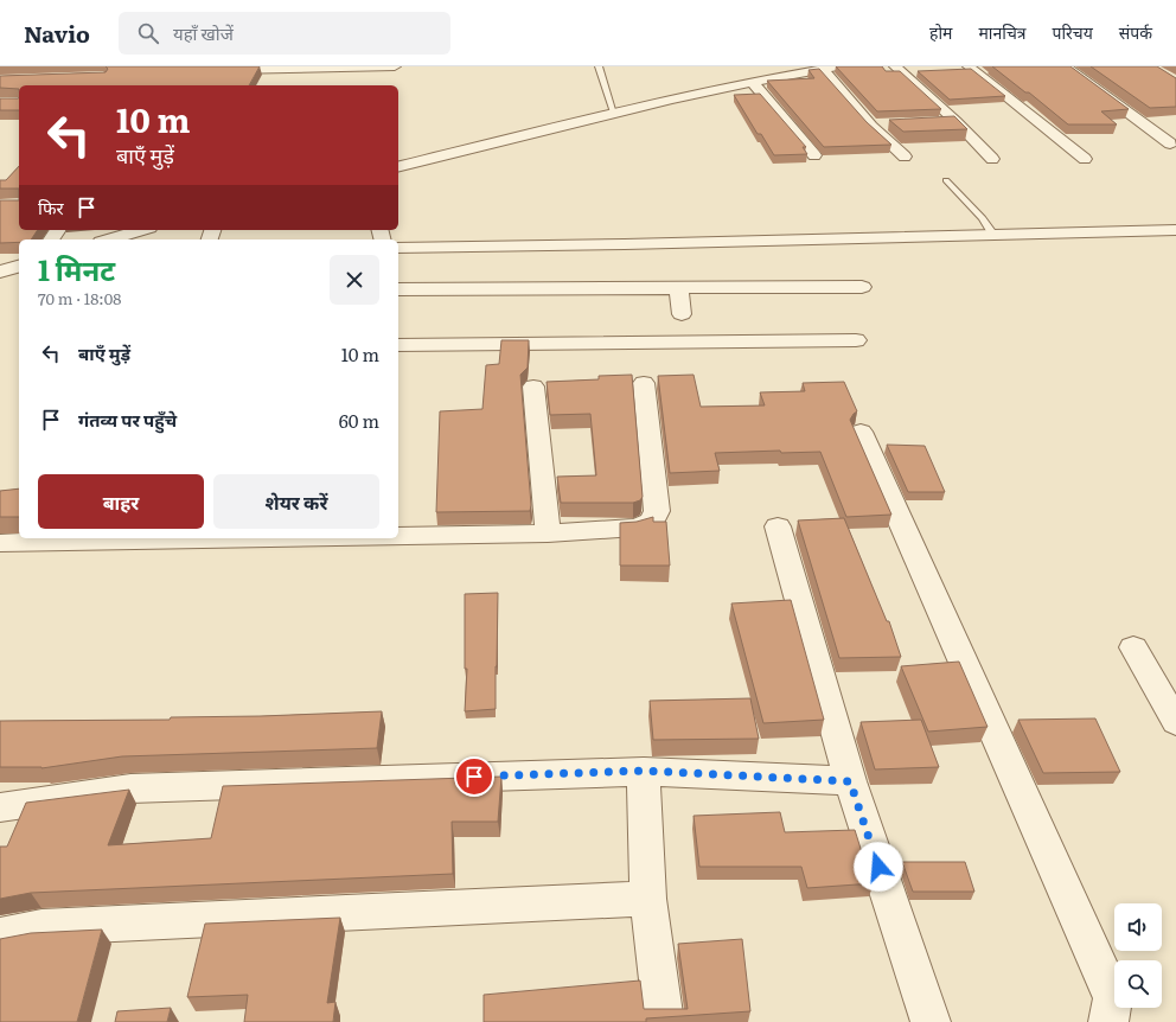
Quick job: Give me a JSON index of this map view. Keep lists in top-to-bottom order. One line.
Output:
{"page":{"header":"Navio","search":"यहाँ खोजें","nav":["होम","मानचित्र","परिचय","संपर्क"],"turn":["10 m","बाएँ मुड़ें"],"then":"फिर","heading":["1 मिनट","70 m · 18:08"],"list":[{"name":"बाएँ मुड़ें","value":"10 m"},{"name":"गंतव्य पर पहुँचे","value":"60 m"}],"buttons":["बाहर","शेयर करें"]}}
